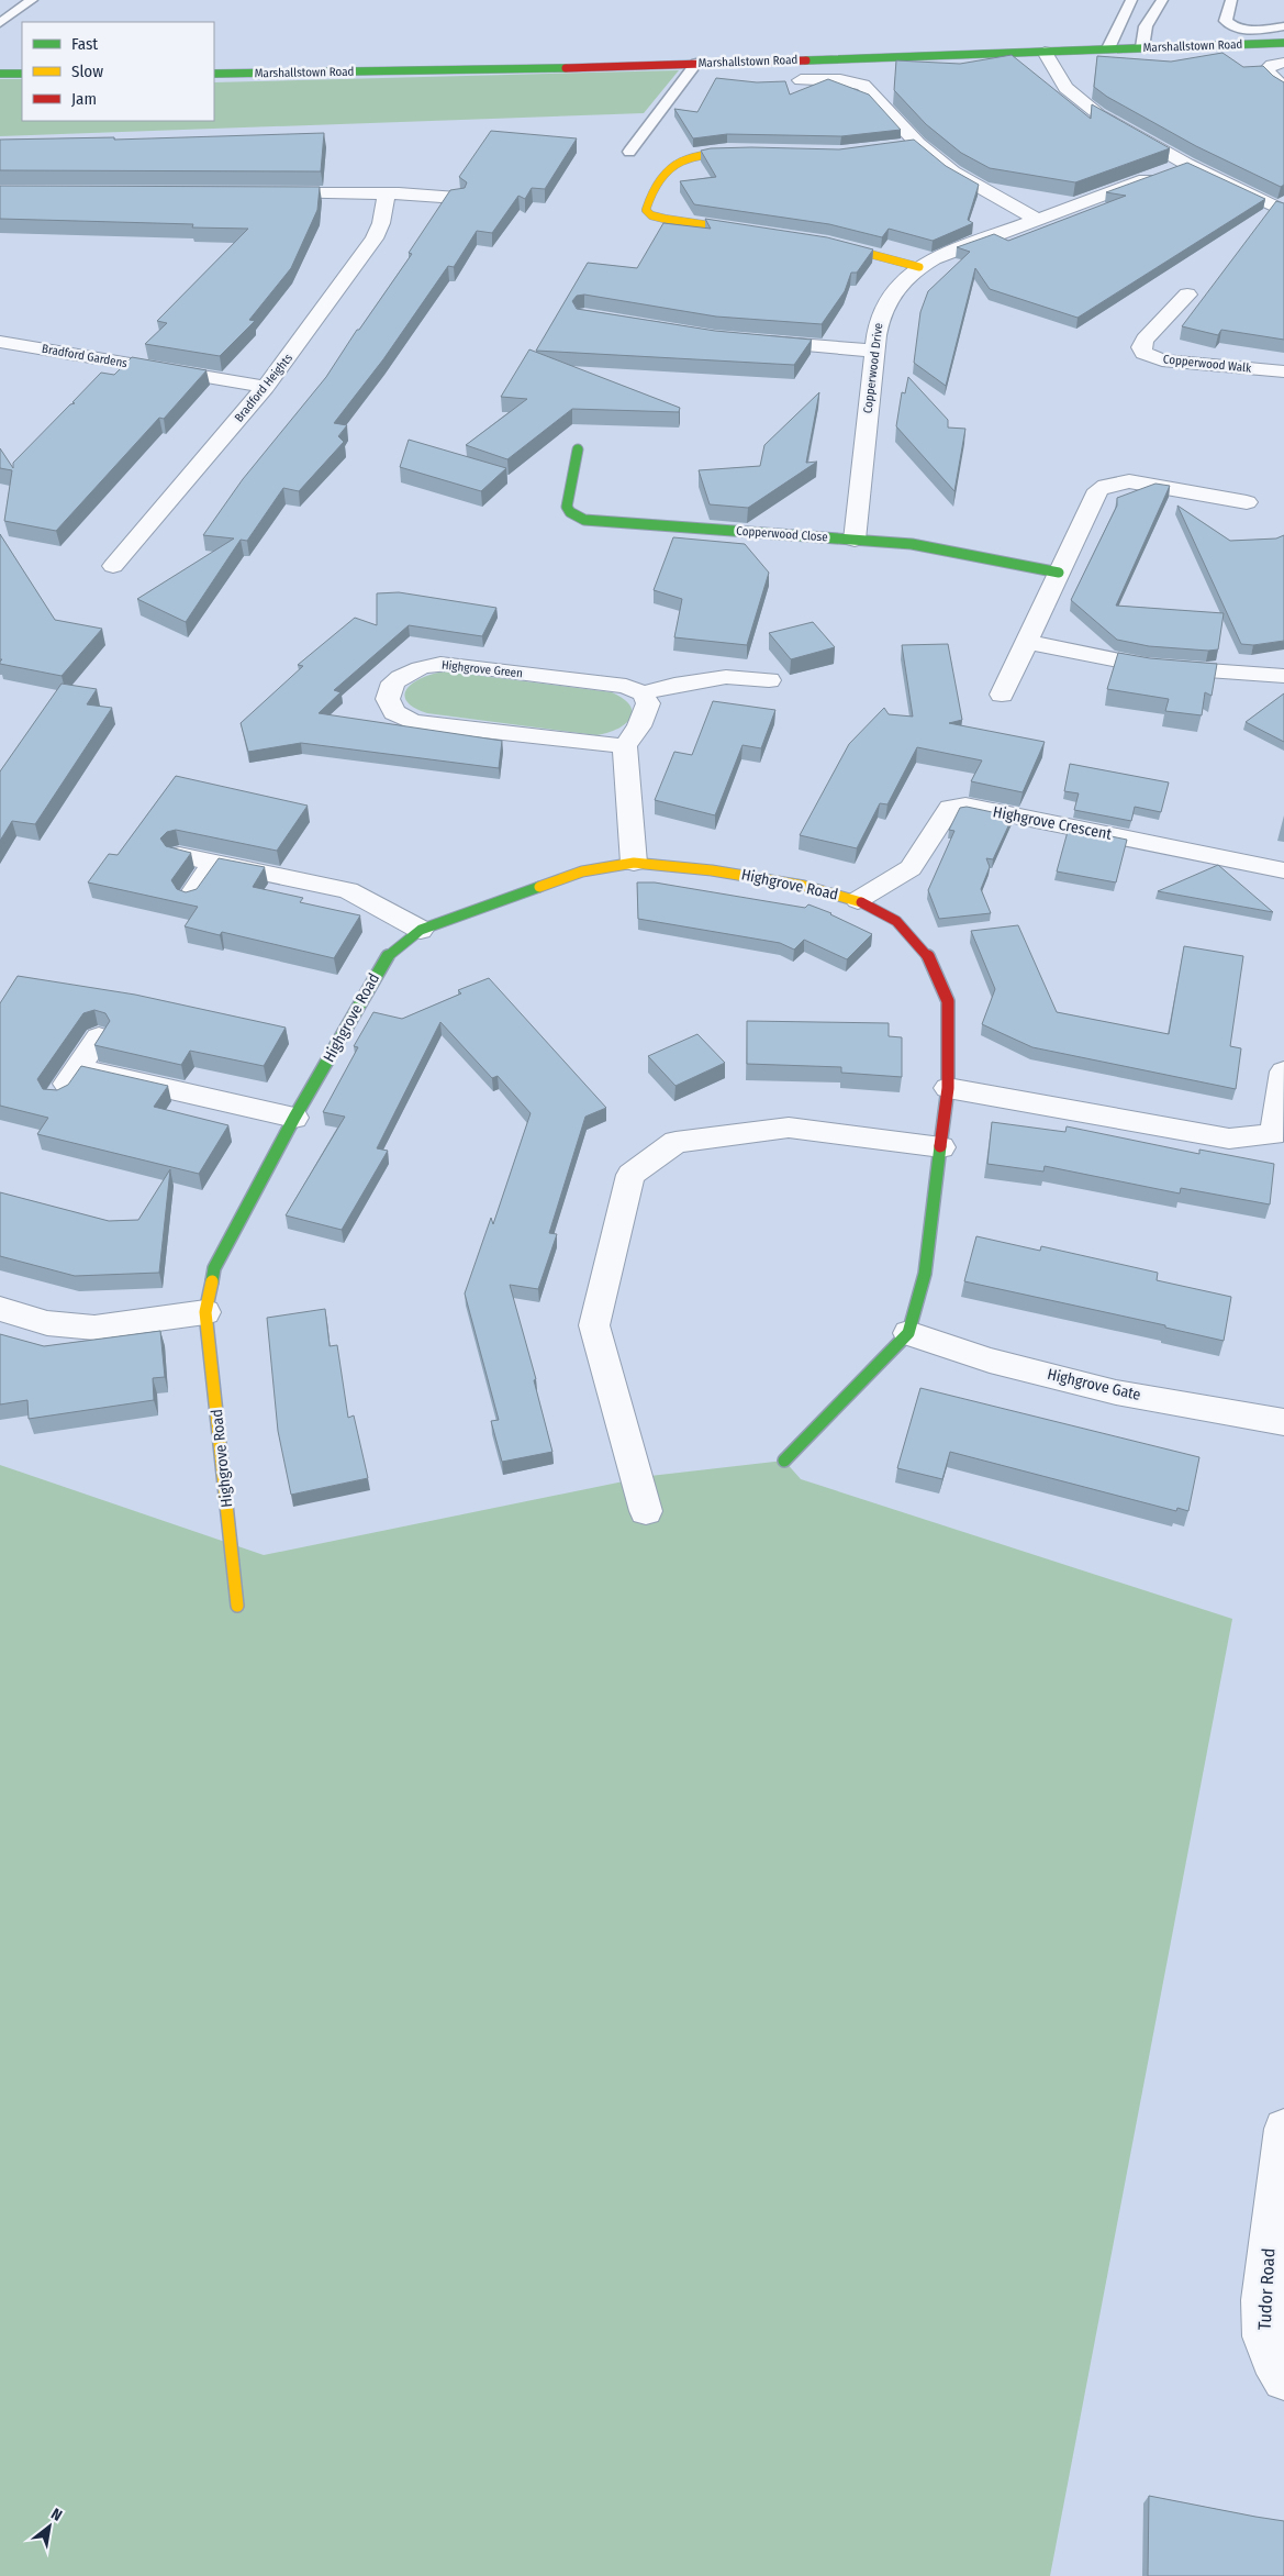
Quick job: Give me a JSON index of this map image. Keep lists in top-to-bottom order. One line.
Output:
{"streets":{"street":["Marshallstown Road","Bradford Gardens","Copperwood Walk","Copperwood Drive","Bradford Heights","Copperwood Close","Highgrove Green","Highgrove Crescent","Highgrove Road","Highgrove Gate","Tudor Road"]},"crossings":[["Bradford Gardens","Bradford Heights"],["Copperwood Drive","Copperwood Close"],["Highgrove Crescent","Highgrove Road"],["Highgrove Road","Highgrove Gate"]],"legend":["Fast","Slow","Jam"],"north":"top right"}
